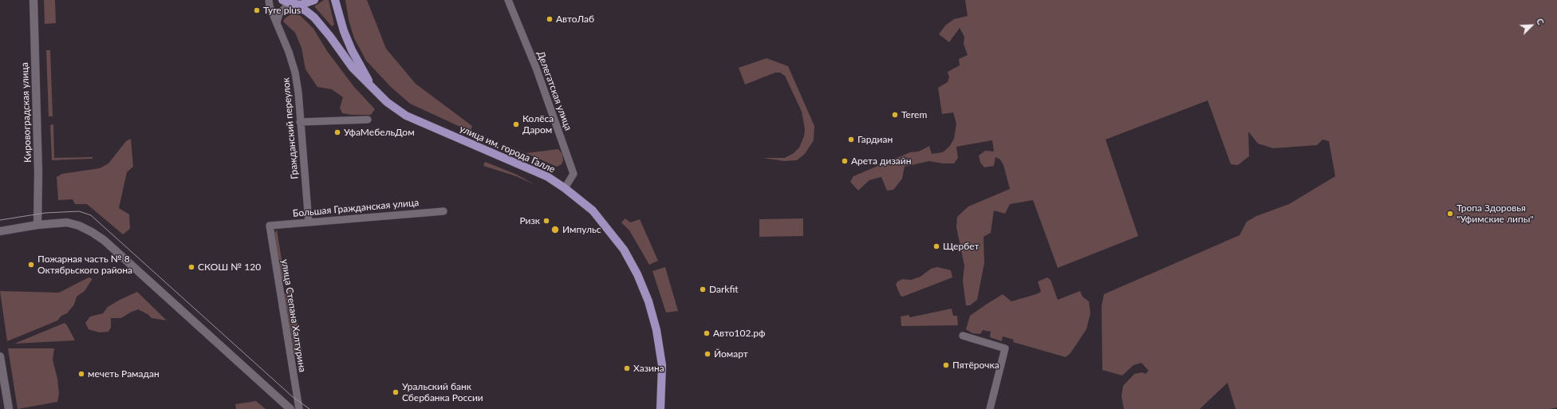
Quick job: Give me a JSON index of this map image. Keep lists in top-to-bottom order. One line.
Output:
{"streets":{"main road":["Кировоградская улица","улица им. города Галле"],"street":["Делегатская улица","Гражданский переулок","Большая Гражданская улица","улица Степана Халтурина"]},"crossings":[["Делегатская улица","улица им. города Галле"],["Гражданский переулок","Большая Гражданская улица"],["Большая Гражданская улица","улица Степана Халтурина"]],"places":["Tyre plus","АвтоЛаб","Terem","Колёса Даром","УфаМебельДом","Гардиан","Арета дизайн","Тропа Здоровья \"Уфимские липы\"","Ризк","Импульс","Щербет","Пожарная часть № 8 Октябрьского района","СКОШ № 120","Darkfit","Авто102.рф","Йомарт","Пятёрочка","Хазина","мечеть Рамадан","Уральский банк Сбербанка России"],"north":"top right"}
